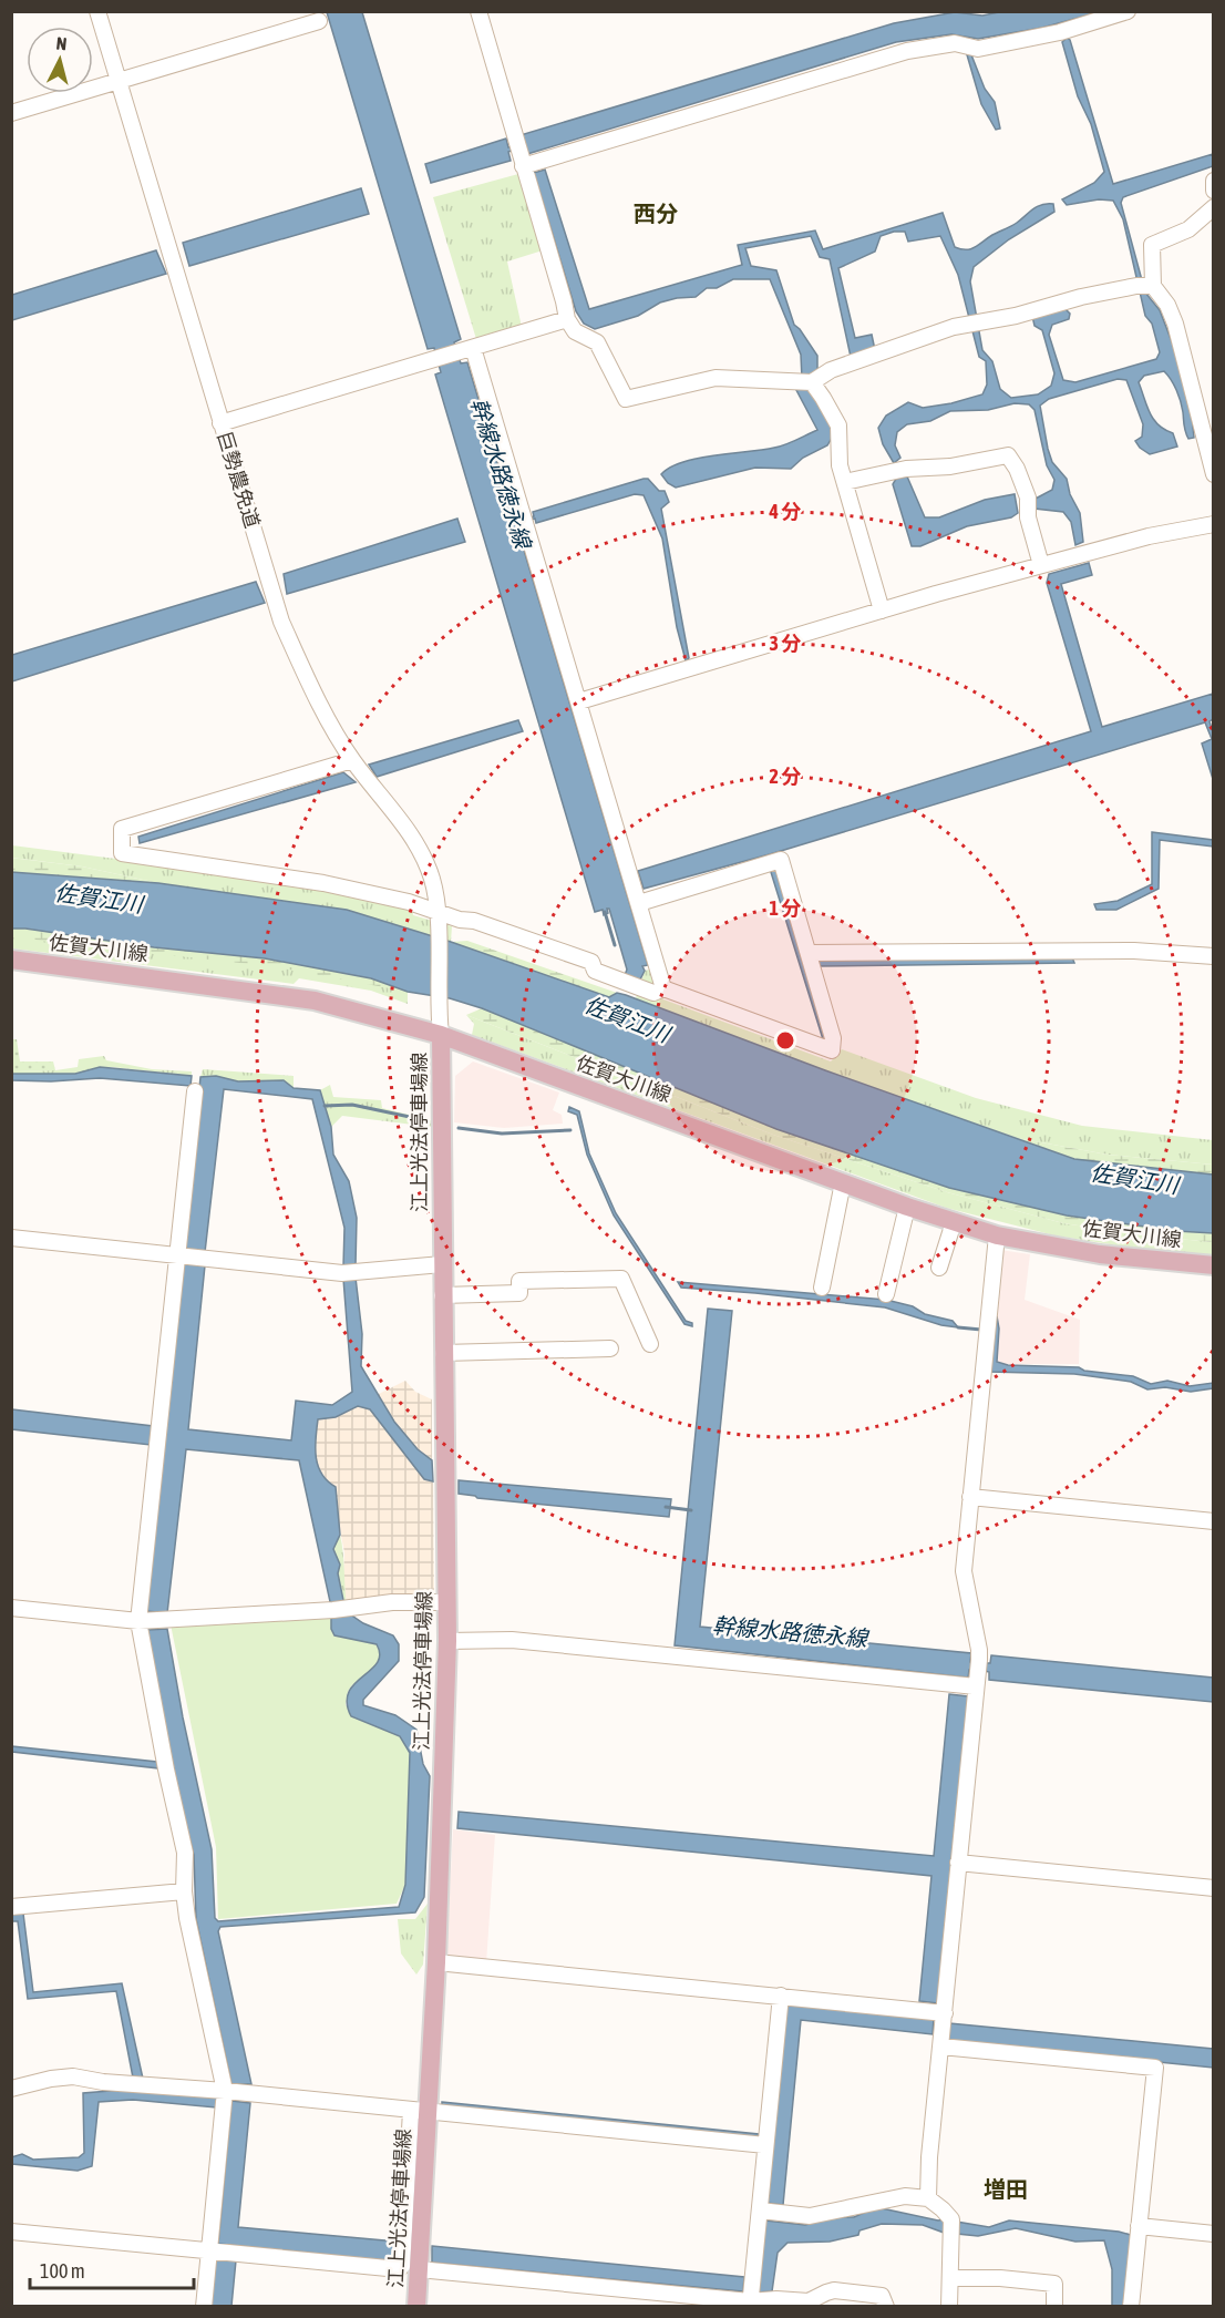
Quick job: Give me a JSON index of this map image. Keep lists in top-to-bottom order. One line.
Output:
{"streets":{"main road":["佐賀大川線","江上光法停車場線"],"street":["巨勢農免道"]},"crossings":[["巨勢農免道","佐賀大川線"],["巨勢農免道","江上光法停車場線"],["佐賀大川線","江上光法停車場線"]],"districts":["西分","増田"],"water":["幹線水路徳永線","佐賀江川"],"scale_bar":"100 m","north":"top","rings":["4 分","3 分","2 分","1 分"]}
